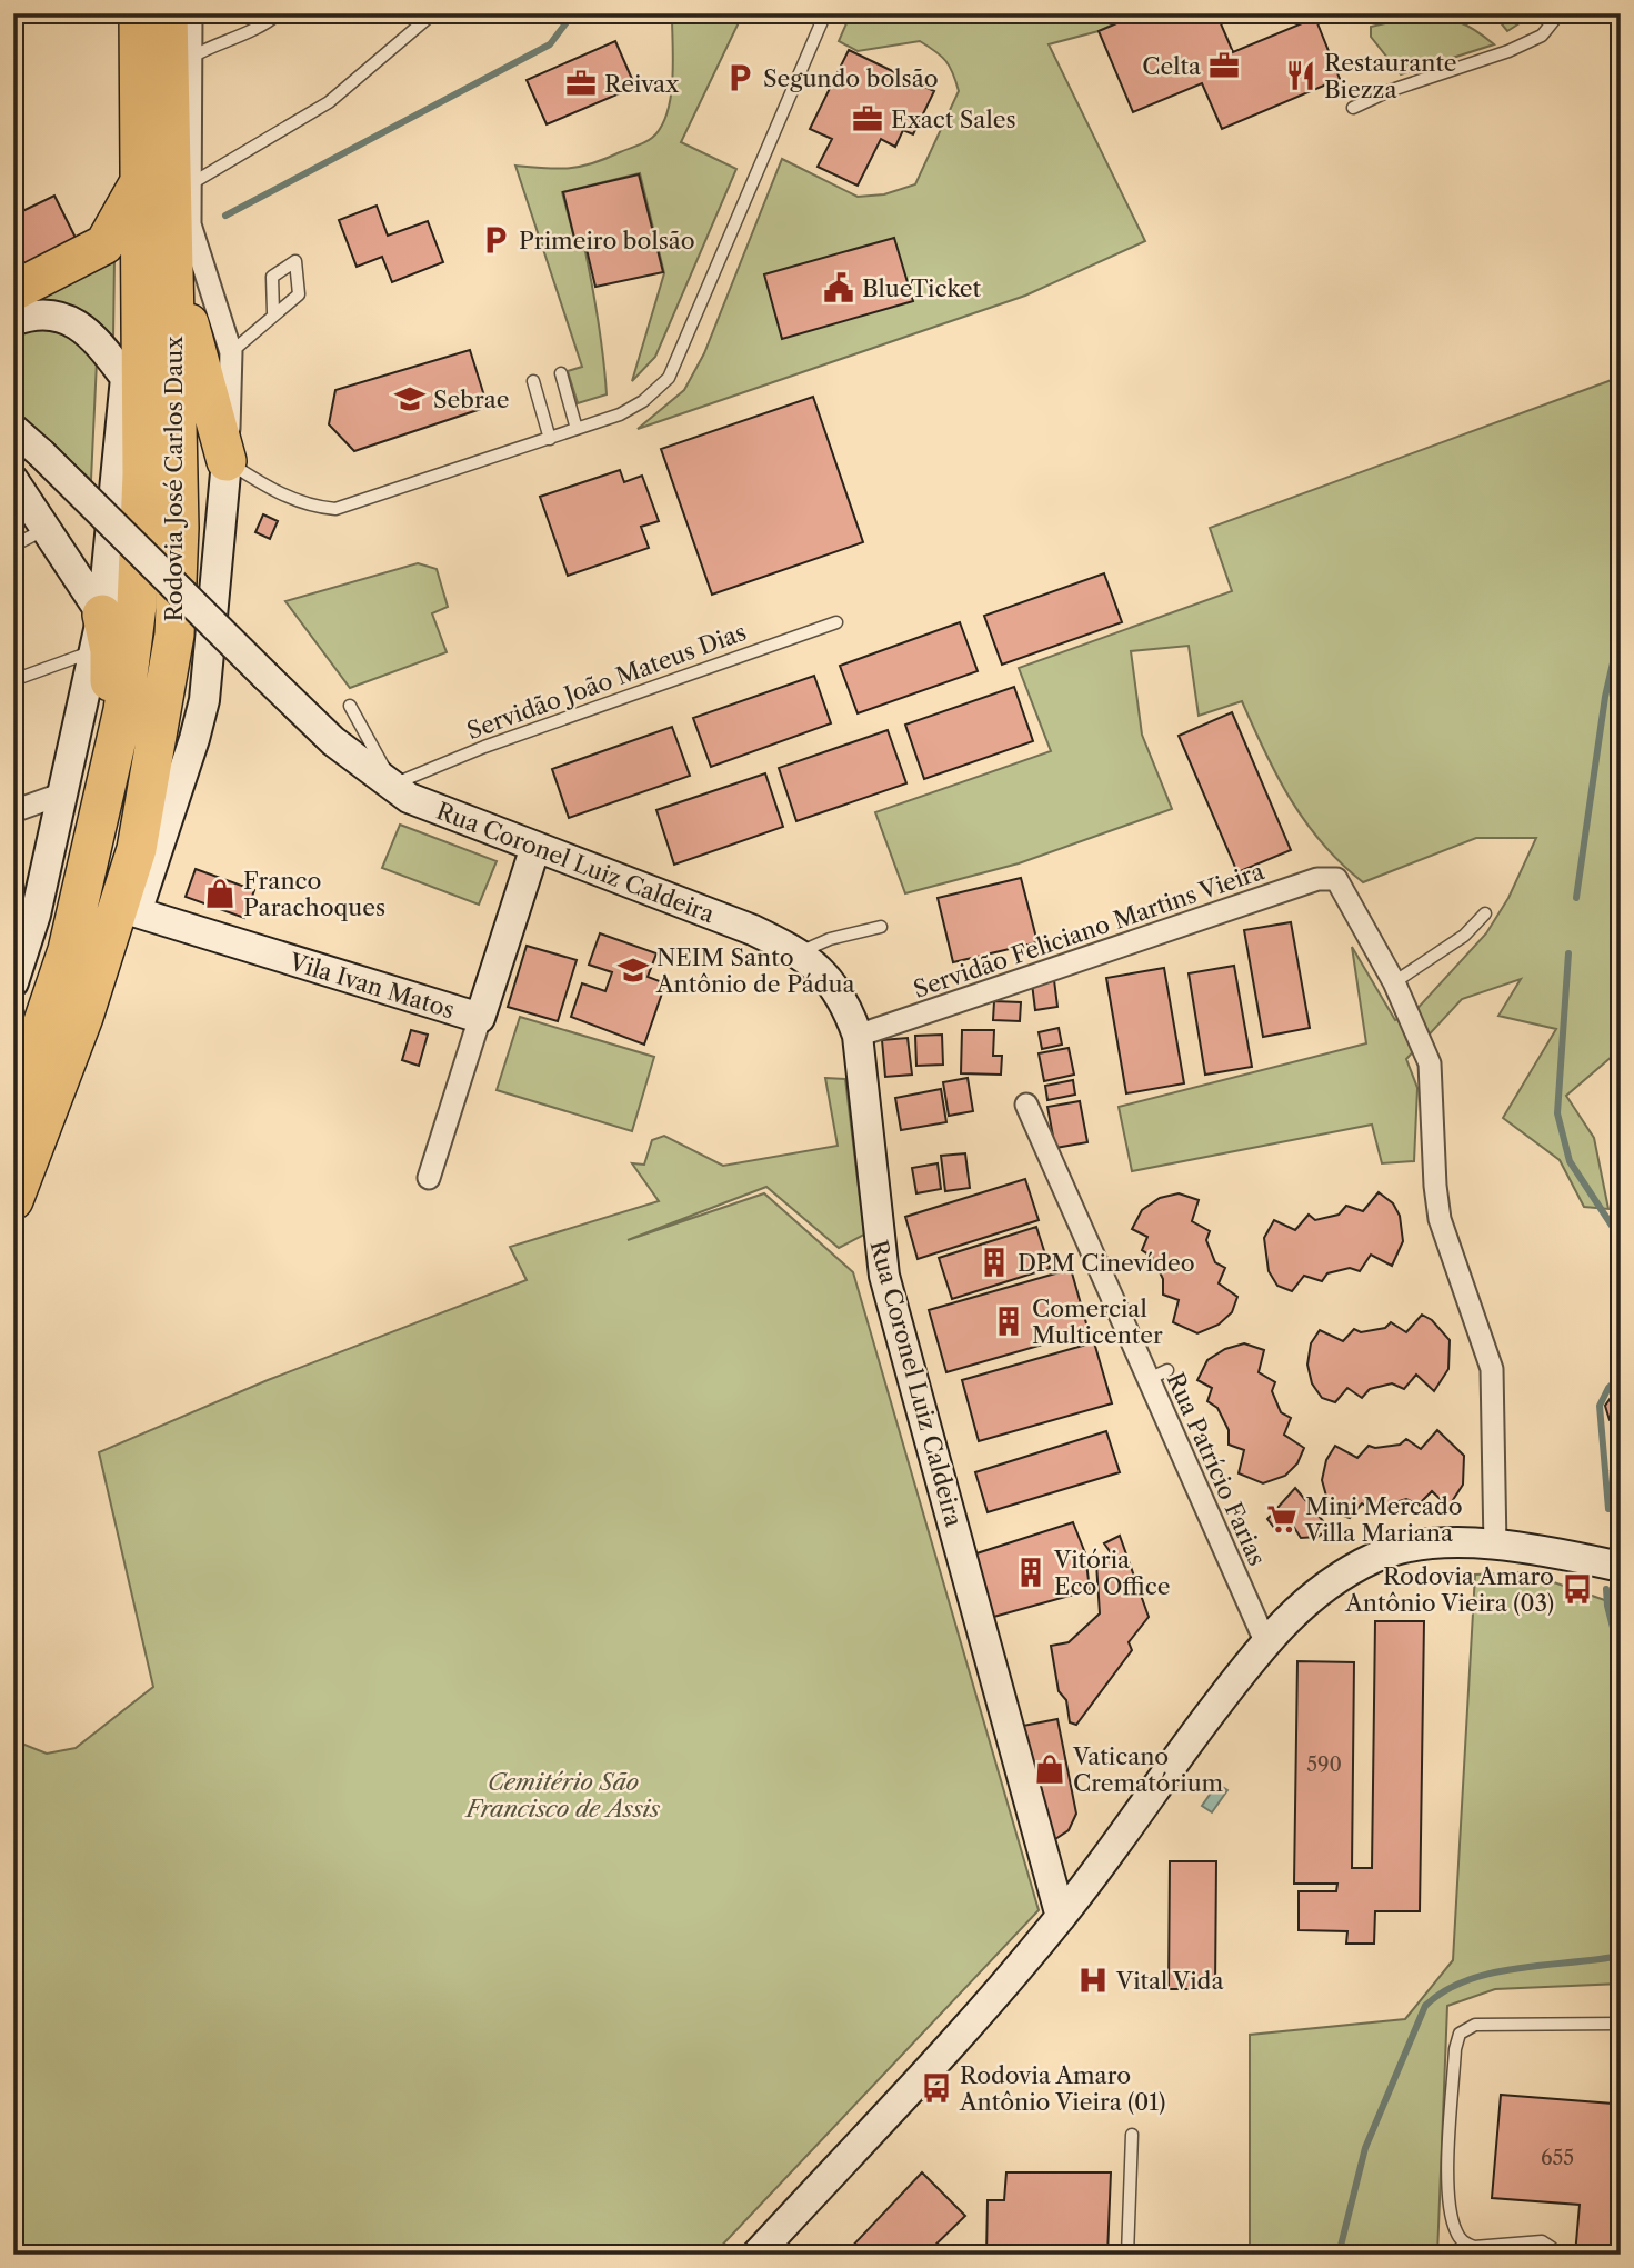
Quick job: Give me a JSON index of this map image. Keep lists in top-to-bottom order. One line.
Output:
{"streets":{"highway":["Rodovia José Carlos Daux"],"main road":["Rua Coronel Luiz Caldeira","Vila Ivan Matos"],"street":["Servidão Feliciano Martins Vieira","Rua Patrício Farias"],"lane":["Servidão João Mateus Dias"]},"crossings":[["Servidão João Mateus Dias","Rua Coronel Luiz Caldeira"],["Rua Coronel Luiz Caldeira","Servidão Feliciano Martins Vieira"],["Rua Coronel Luiz Caldeira","Vila Ivan Matos"]],"parks":["Cemitério São Francisco de Assis"],"places":{"office":["Celta","Reivax","Exact Sales"],"restaurant":["Restaurante Biezza"],"parking":["Segundo bolsão","Primeiro bolsão"],"public building":["BlueTicket"],"school or university":["Sebrae","NEIM Santo Antônio de Pádua"],"shop":["Franco Parachoques","Vaticano Crematórium"],"building":["DPM Cinevídeo","Comercial Multicenter","Vitória Eco Office"],"supermarket":["Mini Mercado Villa Mariana"],"bus stop":["Rodovia Amaro Antônio Vieira (03)","Rodovia Amaro Antônio Vieira (01)"],"hospital":["Vital Vida"]},"house_numbers":["590","655"]}
